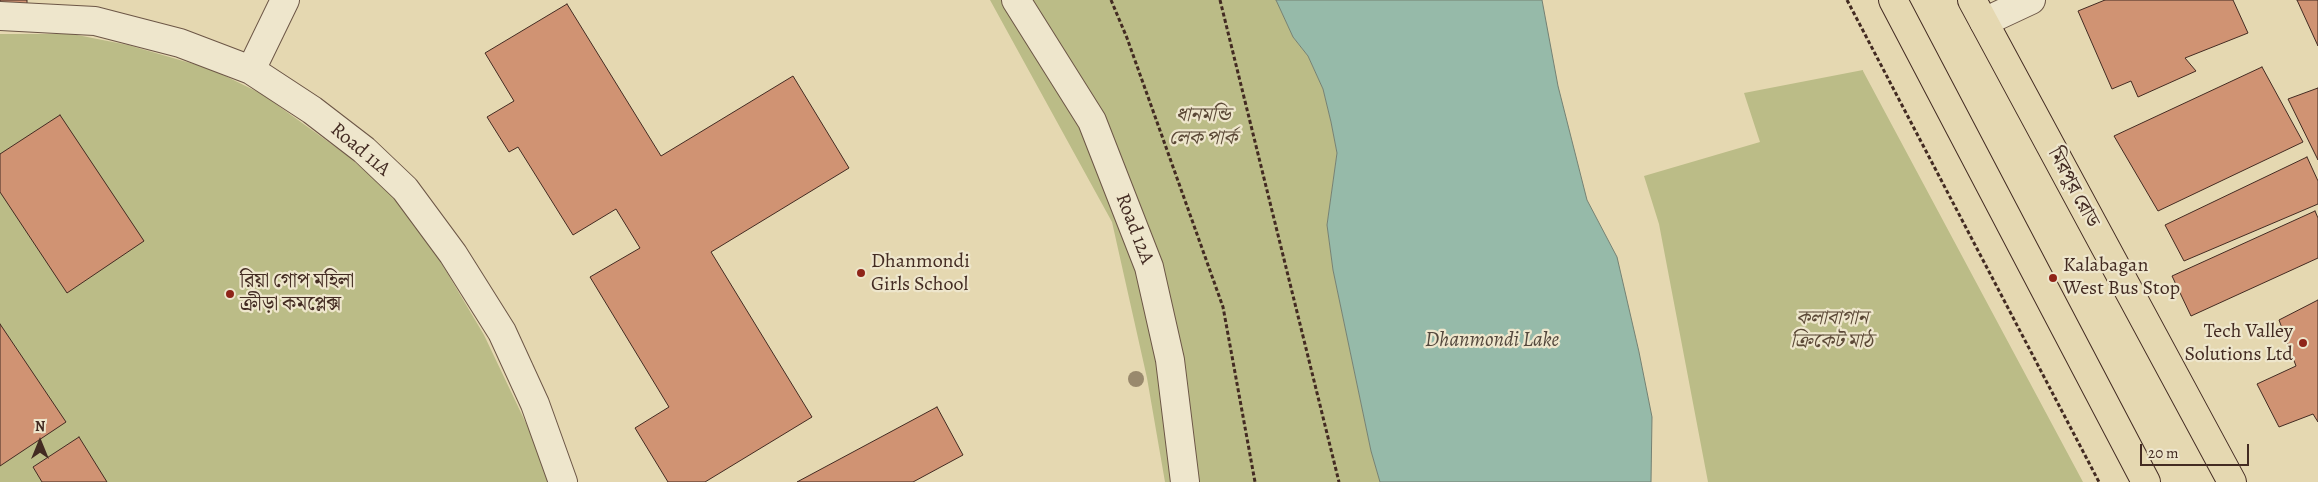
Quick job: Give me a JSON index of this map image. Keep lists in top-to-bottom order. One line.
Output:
{"streets":{"highway":["মিরপুর রোড"],"street":["Road 11A","Road 12A"]},"water":["Dhanmondi Lake"],"parks":["ধানমন্ডি লেক পার্ক","কলাবাগান ক্রিকেট মাঠ"],"places":["Dhanmondi Girls School","Kalabagan West Bus Stop","রিয়া গোপ মহিলা ক্রীড়া কমপ্লেক্স","Tech Valley Solutions Ltd"],"scale_bar":"20 m","north":"top"}
